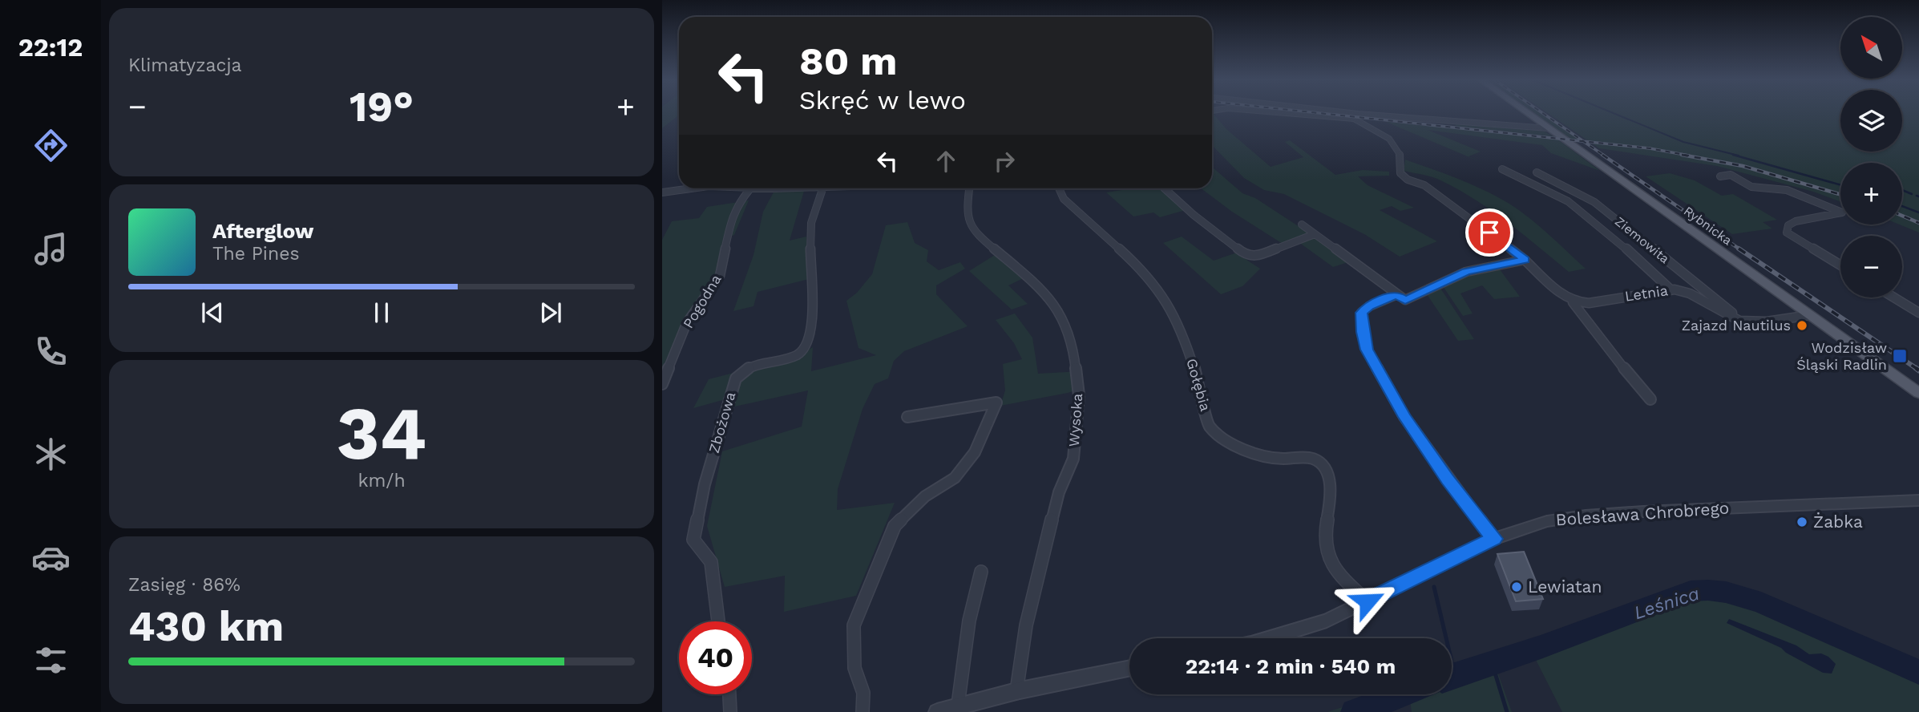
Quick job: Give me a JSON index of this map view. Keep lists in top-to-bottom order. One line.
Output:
{"streets":{"main road":["Rybnicka"],"street":["Ziemowita","Letnia","Pogodna","Gołębia","Wysoka","Zbożowa","Bolesława Chrobrego"]},"crossings":[["Rybnicka","Letnia"],["Ziemowita","Letnia"],["Gołębia","Bolesława Chrobrego"]],"water":["Leśnica"],"places":{"other":["Zajazd Nautilus","Żabka","Lewiatan"],"transit":["Wodzisław Śląski Radlin"]},"north":"top left","page":{"tabs":"22:12","tile":["Klimatyzacja",["34","km/h"],["Zasięg · 86%","430 km"]],"map_buttons":["+","−"],"turn":["80 m","Skręć w lewo"],"heat":["−","19°","+"],"song":["Afterglow","The Pines"],"limit":"40","trip":"22:14 · 2 min · 540 m"}}
